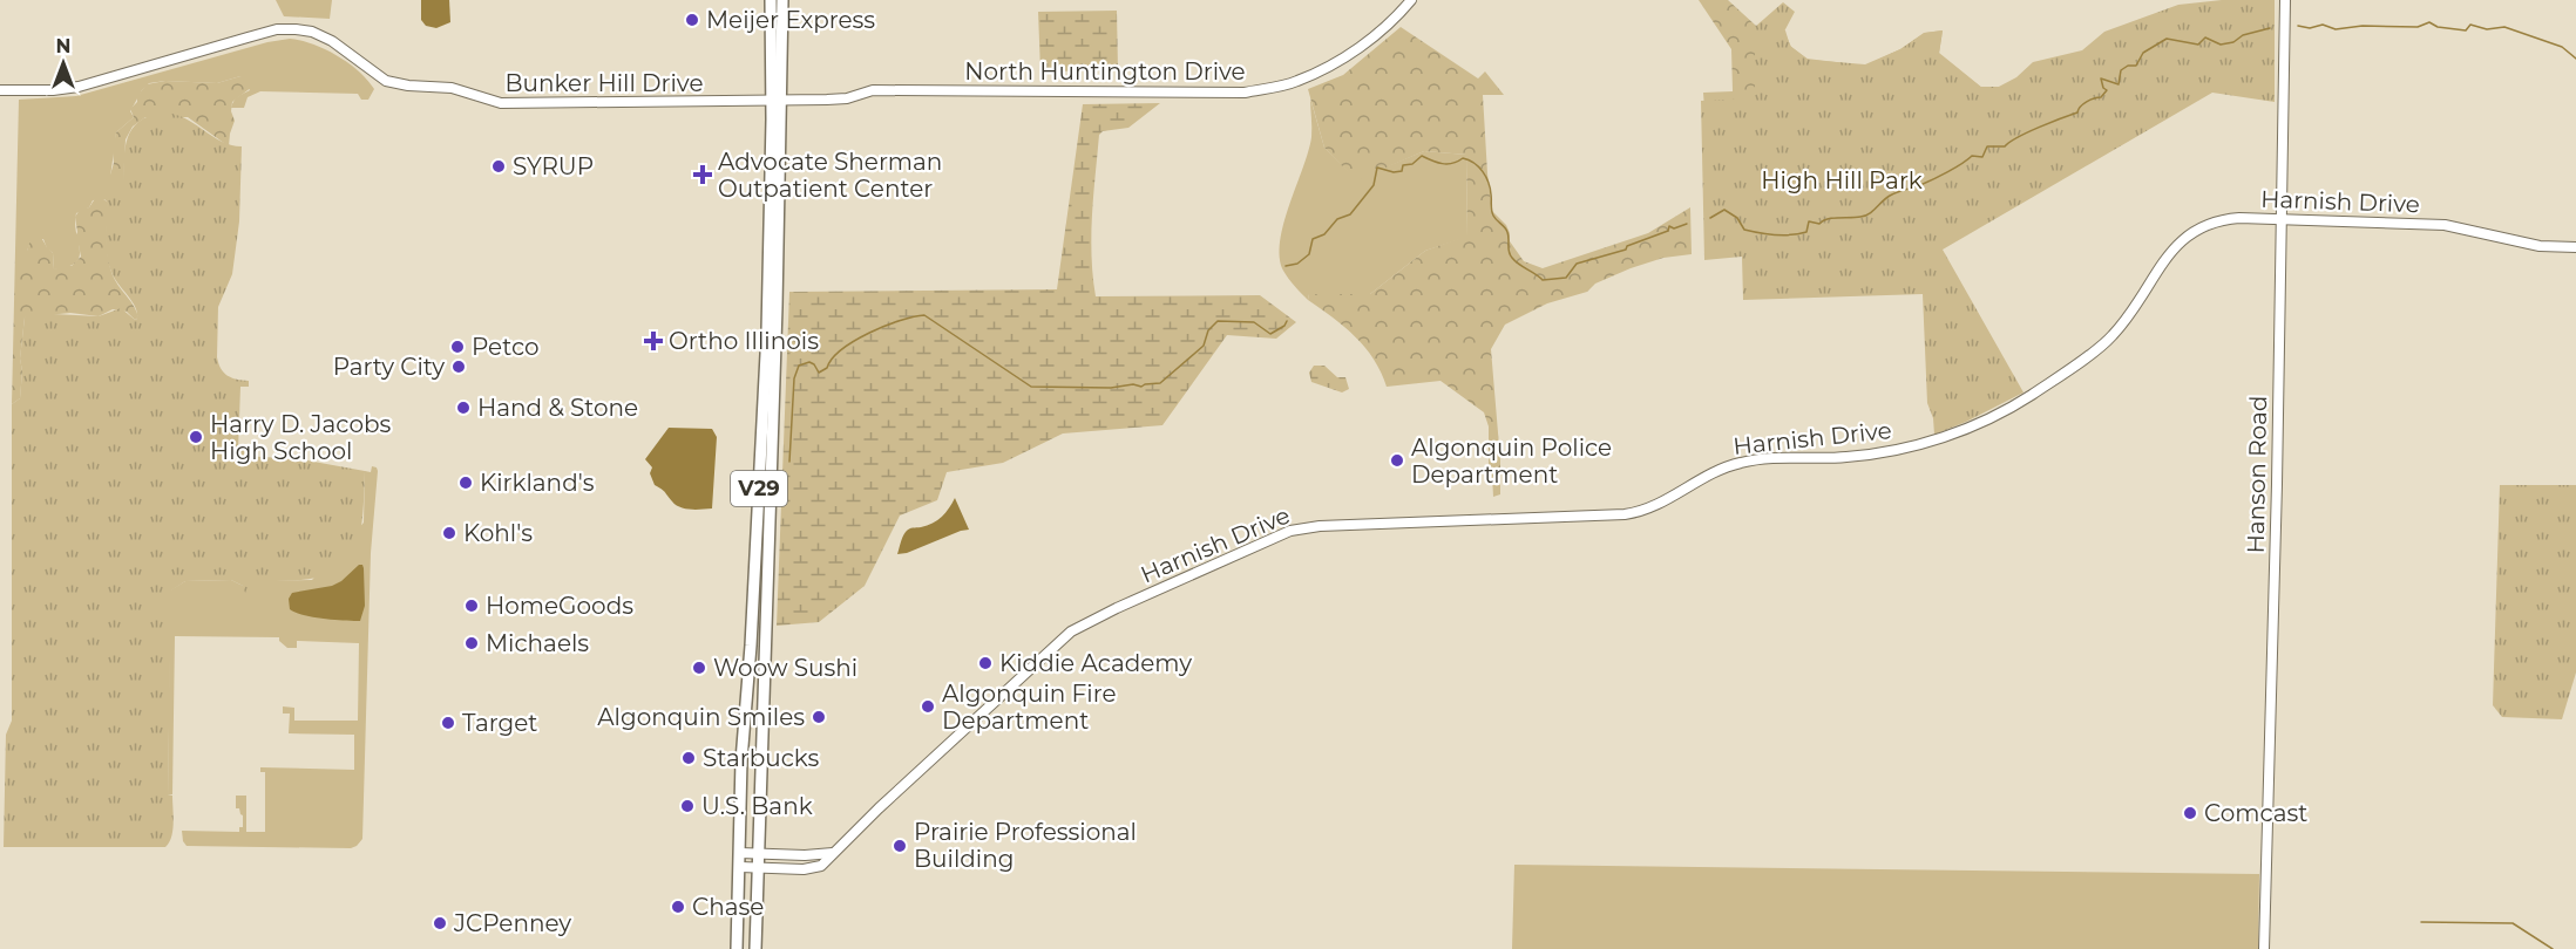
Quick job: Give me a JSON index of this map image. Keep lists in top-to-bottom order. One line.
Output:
{"streets":{"main road":["V29"],"street":["North Huntington Drive","Bunker Hill Drive","Harnish Drive","Hanson Road"]},"crossings":[["North Huntington Drive","Bunker Hill Drive"],["North Huntington Drive","V29"],["Bunker Hill Drive","V29"],["Harnish Drive","Hanson Road"],["Harnish Drive","V29"]],"parks":["High Hill Park"],"places":{"other":["Meijer Express","SYRUP","Petco","Party City","Hand & Stone","Harry D. Jacobs High School","Algonquin Police Department","Kirkland's","Kohl's","HomeGoods","Michaels","Kiddie Academy","Woow Sushi","Algonquin Fire Department","Algonquin Smiles","Target","Starbucks","U.S. Bank","Comcast","Prairie Professional Building","Chase","JCPenney"],"health":["Advocate Sherman Outpatient Center","Ortho Illinois"]},"north":"top"}
